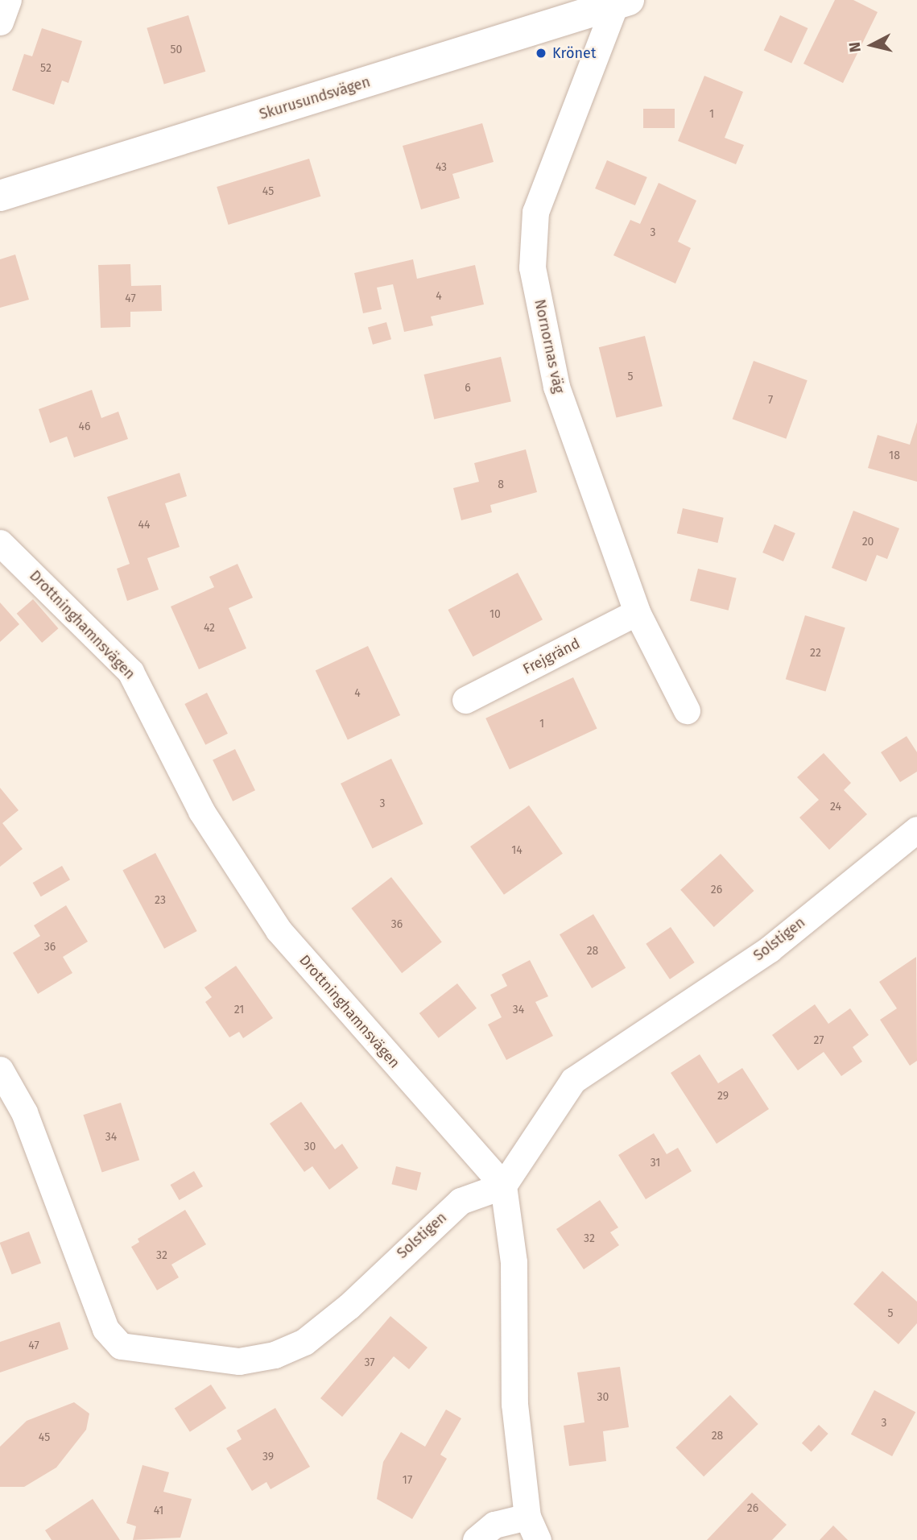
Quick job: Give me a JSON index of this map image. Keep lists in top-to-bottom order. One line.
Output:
{"streets":{"street":["Skurusundsvägen","Nornornas väg","Drottninghamnsvägen","Frejgränd","Solstigen"]},"crossings":[["Skurusundsvägen","Nornornas väg"],["Nornornas väg","Frejgränd"],["Drottninghamnsvägen","Solstigen"]],"places":["Krönet"],"house_numbers":["50","52","1","43","45","3","4","47","5","6","7","46","18","8","44","20","10","42","22","4","1","3","24","14","26","23","36","36","28","21","34","27","29","34","30","31","32","32","5","47","37","30","3","28","45","39","17","26","41"],"north":"left"}
